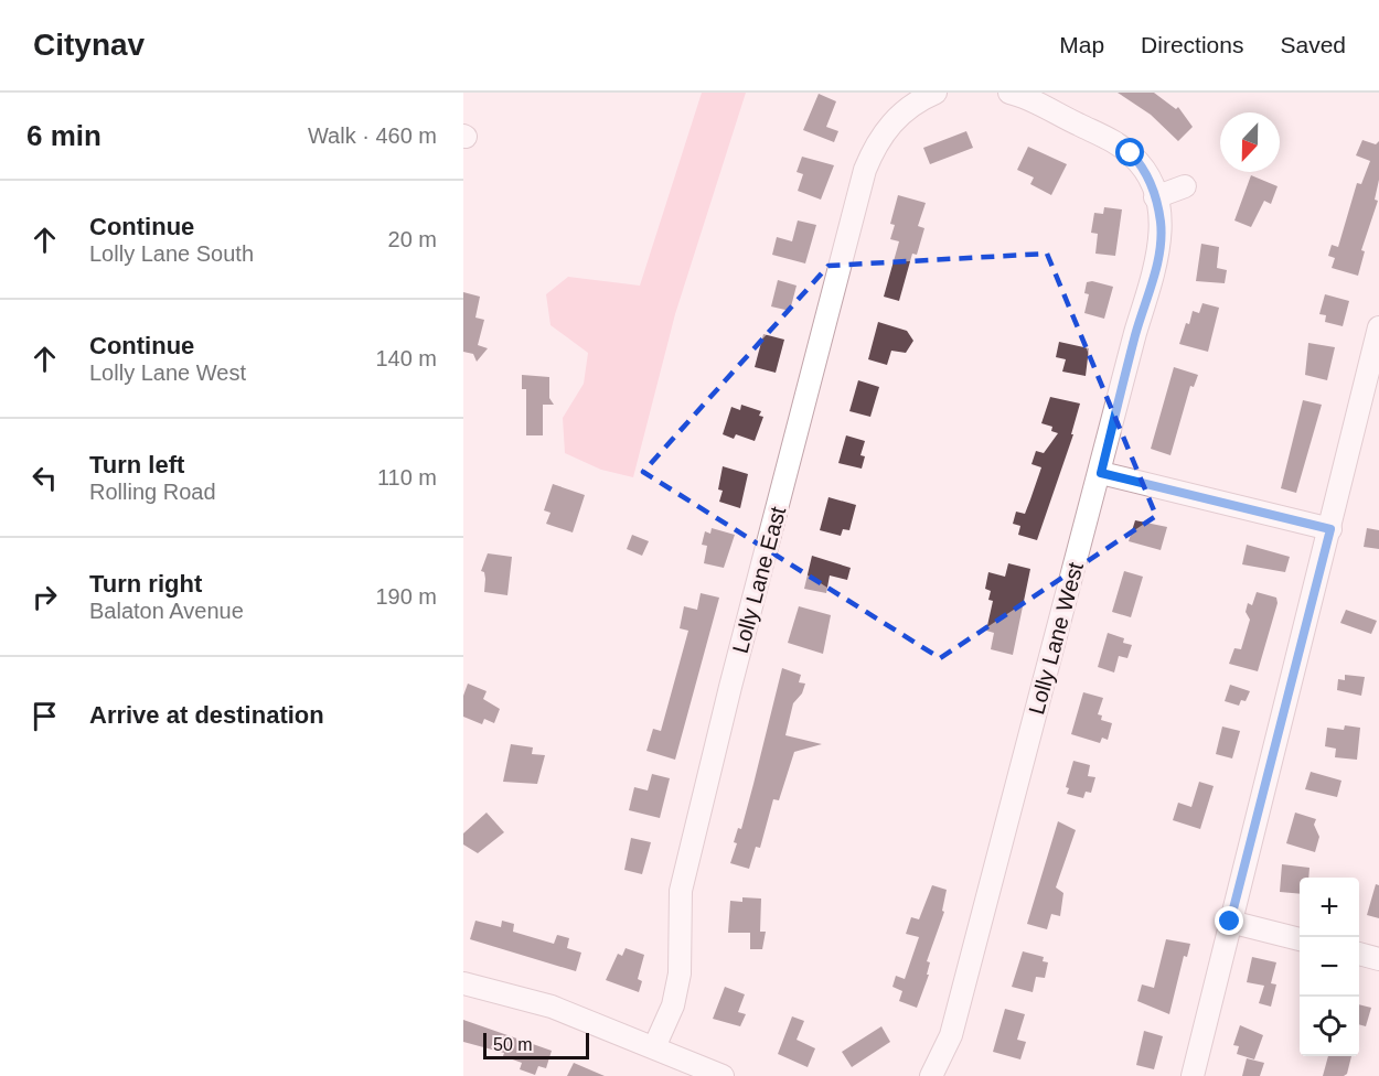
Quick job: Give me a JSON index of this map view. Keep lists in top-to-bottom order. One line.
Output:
{"streets":{"street":["Lolly Lane East","Lolly Lane West"]},"scale_bar":"50 m","north":"bottom","page":{"header":"Citynav","nav":["Map","Directions","Saved"],"heading":["6 min","Walk · 460 m"],"list":[["Continue","Lolly Lane South","20 m"],["Continue","Lolly Lane West","140 m"],["Turn left","Rolling Road","110 m"],["Turn right","Balaton Avenue","190 m"],"Arrive at destination"],"map_buttons":["+","−"],"scale":"50 m"}}
